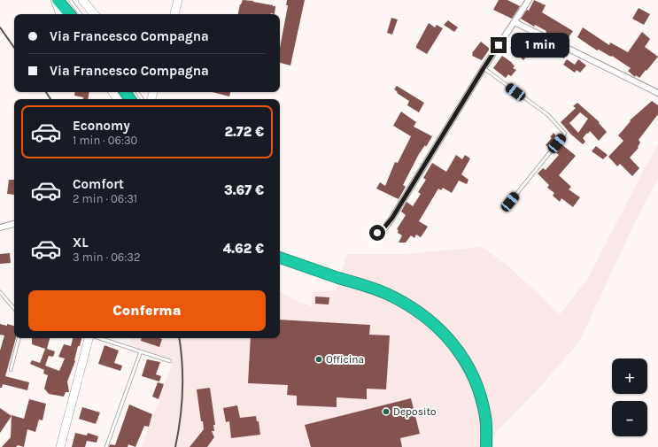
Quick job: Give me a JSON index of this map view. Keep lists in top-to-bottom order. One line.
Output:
{"places":["Officina","Deposito"],"page":{"banner":["Via Francesco Compagna","Via Francesco Compagna"],"bubble":"1 min","list":[{"name":"Economy","note":"1 min · 06:30","value":"2.72 €"},{"name":"Comfort","note":"2 min · 06:31","value":"3.67 €"},{"name":"XL","note":"3 min · 06:32","value":"4.62 €"}],"buttons":"Conferma","map_buttons":["+","−"]}}
